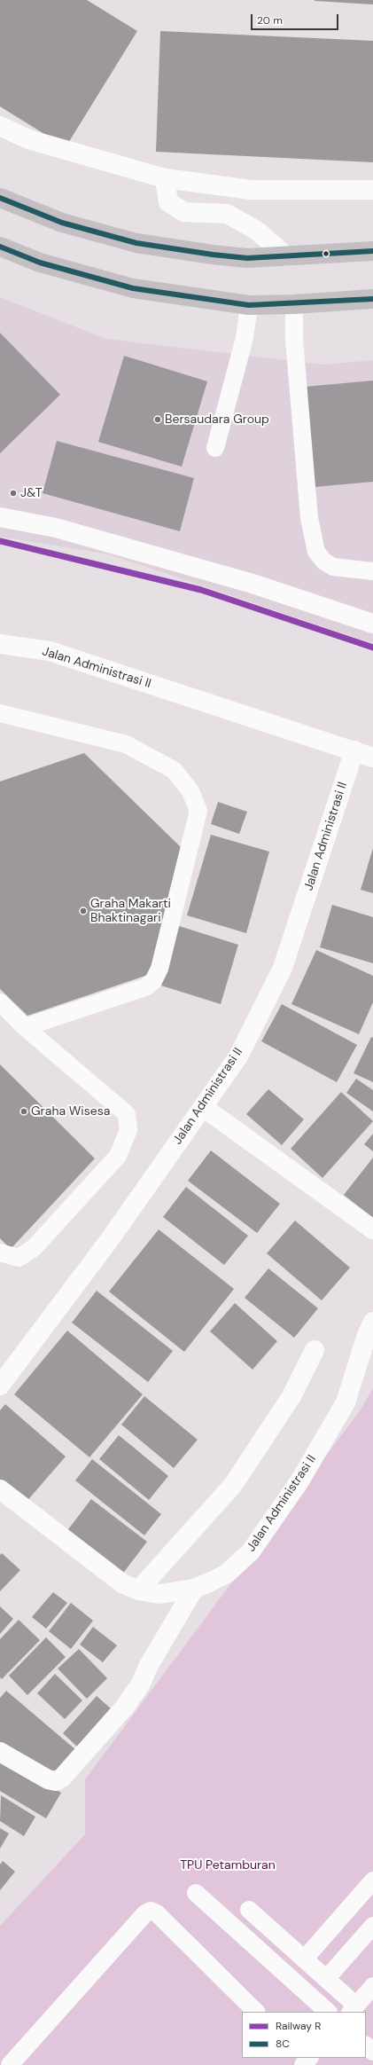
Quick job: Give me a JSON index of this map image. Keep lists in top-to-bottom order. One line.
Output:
{"streets":{"street":["Jalan Administrasi II"]},"parks":["TPU Petamburan"],"places":["Bersaudara Group","J&T","Graha Makarti Bhaktinagari","Graha Wisesa"],"lines":["transit line 8C","rail line R"],"legend":["Railway R","8C"],"scale_bar":"20 m"}
